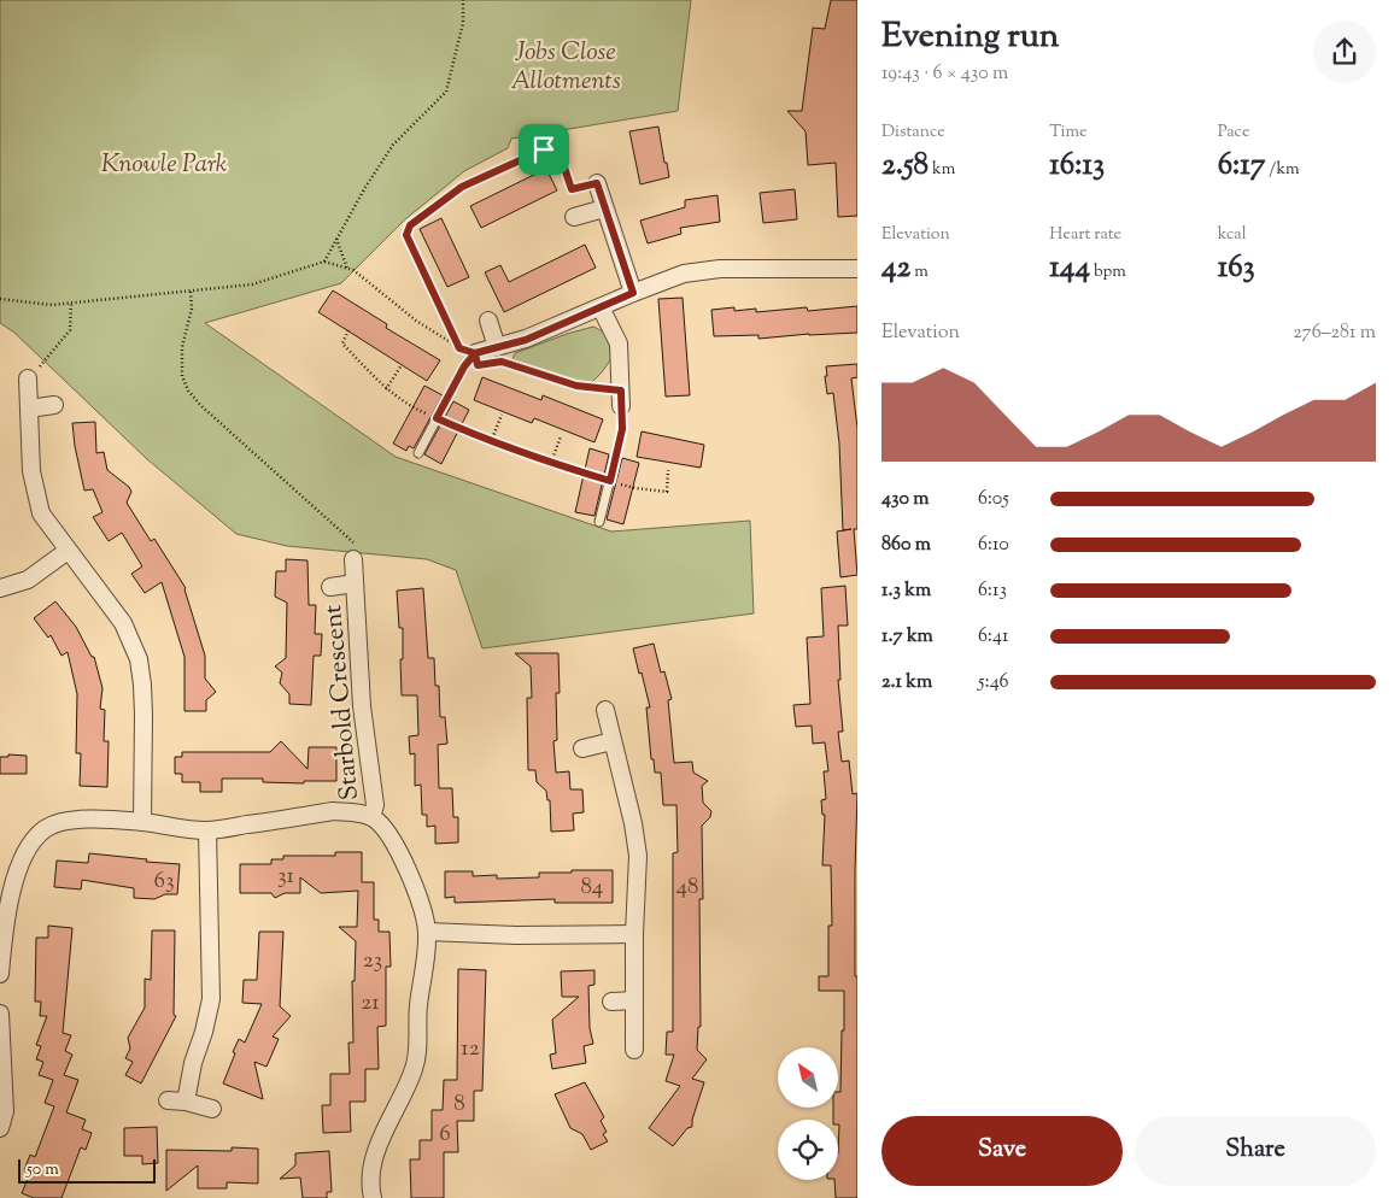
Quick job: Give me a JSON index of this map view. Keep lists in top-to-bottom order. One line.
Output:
{"streets":{"street":["Starbold Crescent"]},"parks":["Jobs Close Allotments","Knowle Park"],"house_numbers":["31","63","84","48","23","21","12","8","6"],"scale_bar":"50 m","north":"top left","page":{"heading":["Evening run","19:43 · 6 × 430 m"],"stats":[["Distance","2.58 km"],["Time","16:13"],["Pace","6:17 /km"],["Elevation","42 m"],["Heart rate","144 bpm"],["kcal","163"]],"chart":["Elevation","276–281 m"],"list":[{"name":"430 m","note":"6:05"},{"name":"860 m","note":"6:10"},{"name":"1.3 km","note":"6:13"},{"name":"1.7 km","note":"6:41"},{"name":"2.1 km","note":"5:46"}],"buttons":["Save","Share"],"scale":"50 m"}}
